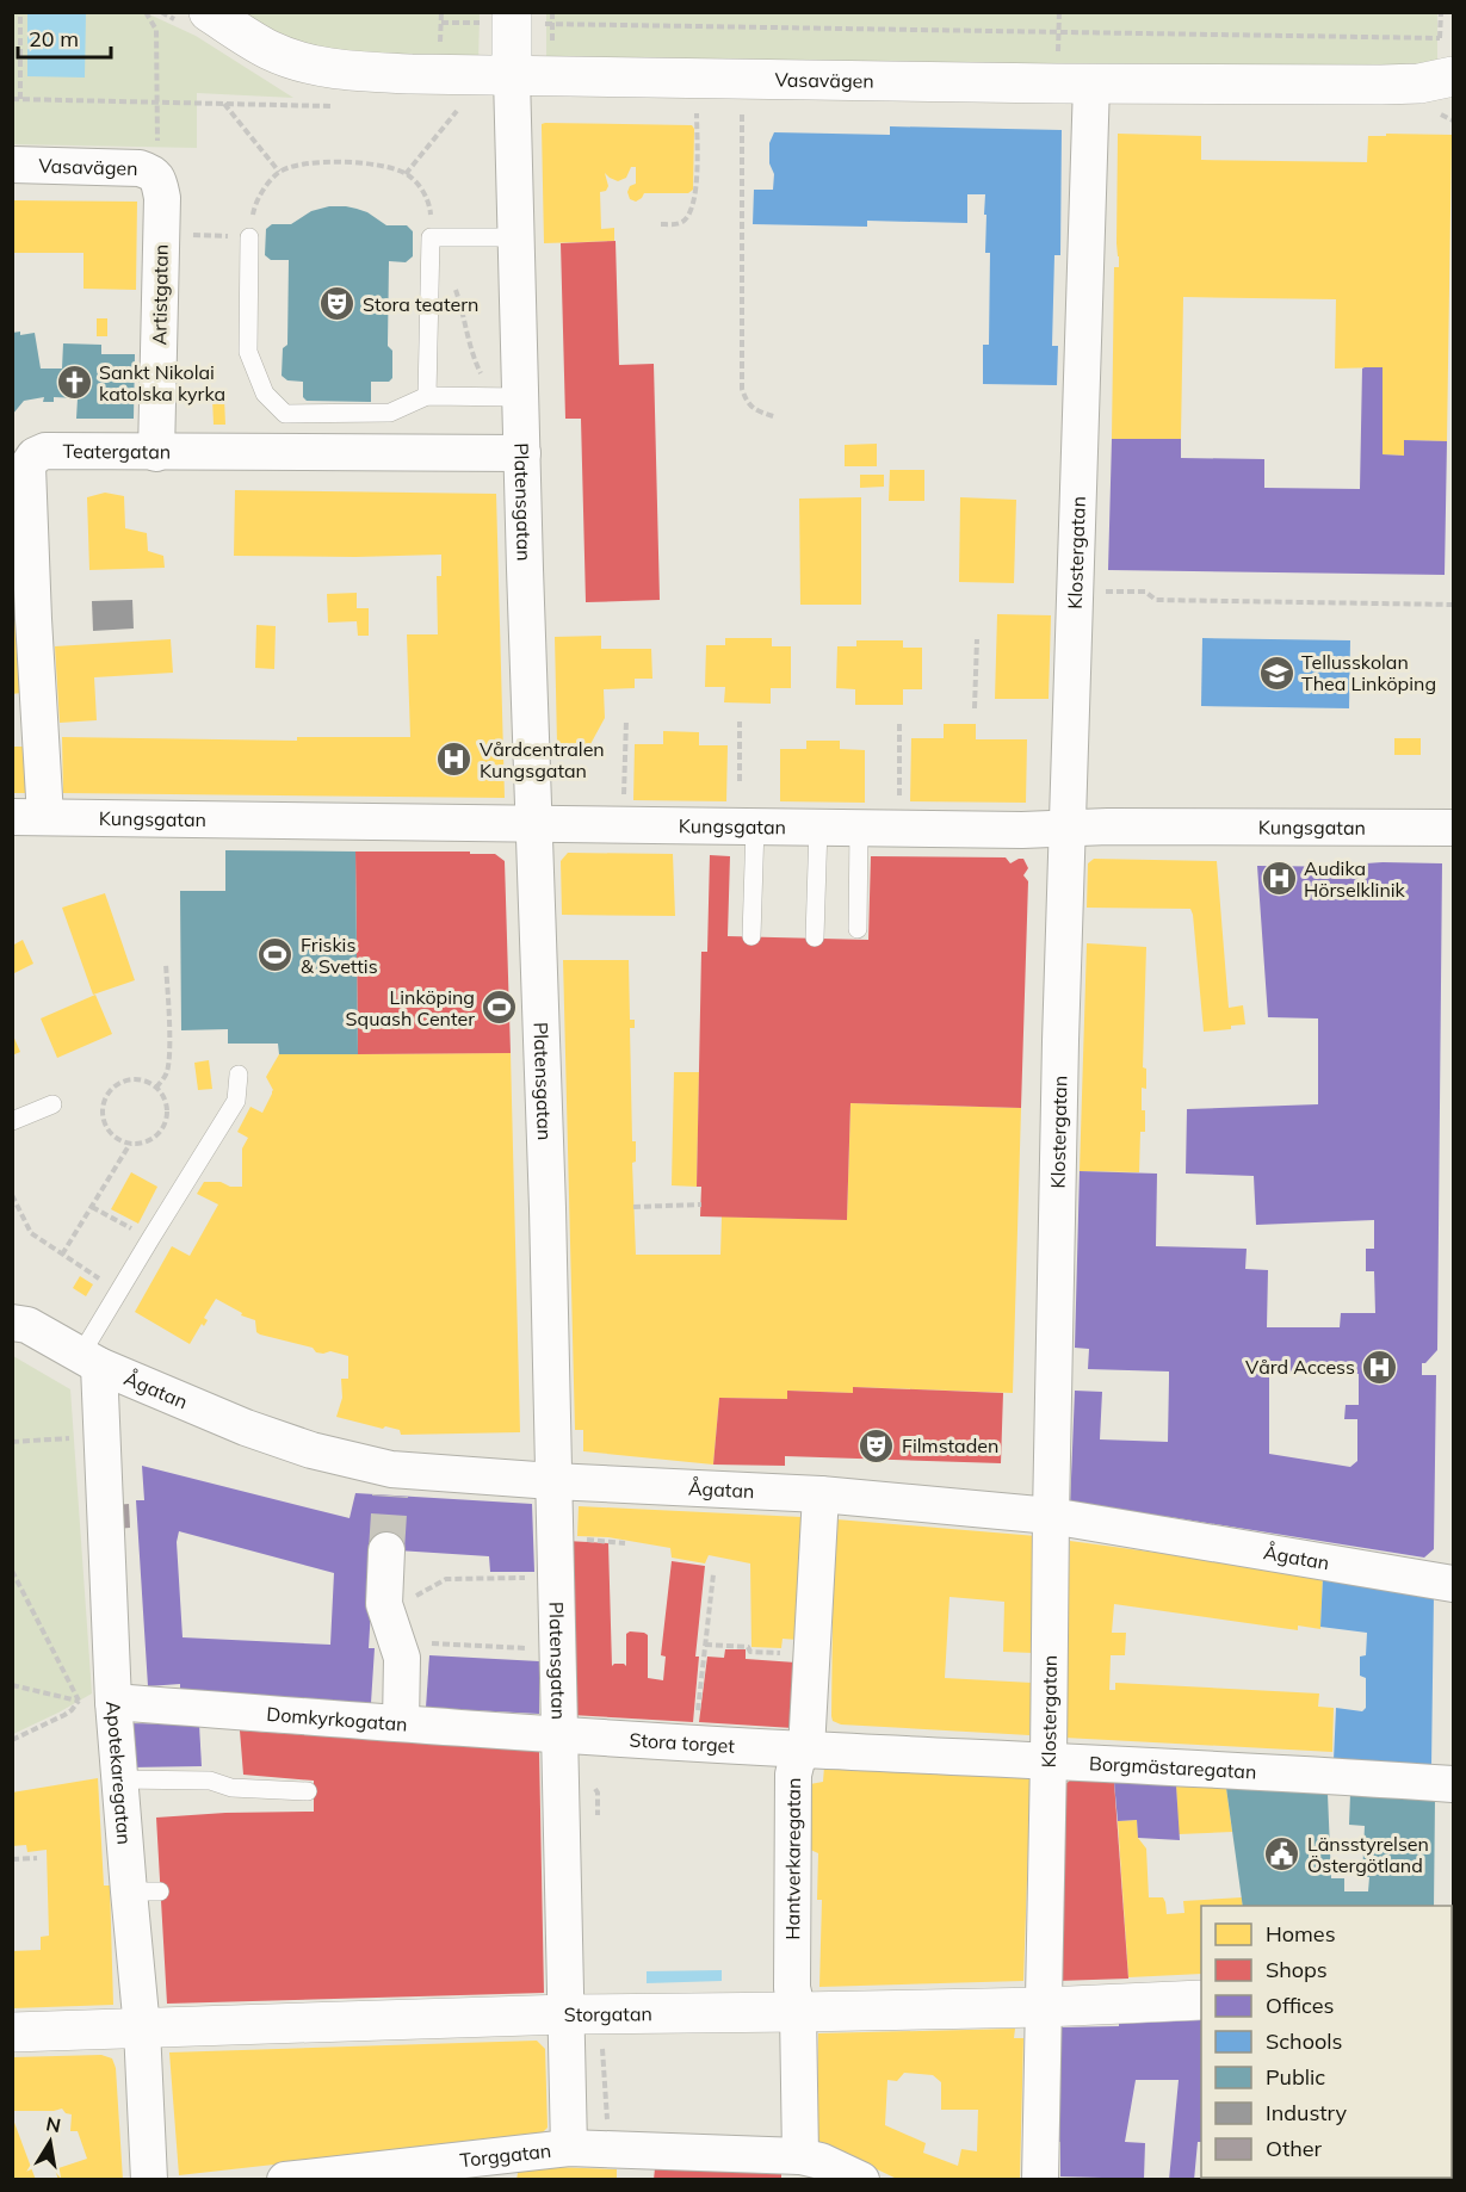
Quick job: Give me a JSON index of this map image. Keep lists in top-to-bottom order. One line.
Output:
{"streets":{"main road":["Vasavägen","Platensgatan","Storgatan"],"street":["Artistgatan","Teatergatan","Klostergatan","Kungsgatan","Ågatan","Domkyrkogatan","Stora torget","Borgmästaregatan","Apotekaregatan","Hantverkaregatan","Torggatan"]},"crossings":[["Vasavägen","Artistgatan"],["Vasavägen","Platensgatan"],["Vasavägen","Klostergatan"],["Artistgatan","Teatergatan"],["Teatergatan","Platensgatan"],["Teatergatan","Kungsgatan"],["Platensgatan","Kungsgatan"],["Platensgatan","Ågatan"],["Platensgatan","Domkyrkogatan"],["Platensgatan","Stora torget"],["Platensgatan","Storgatan"],["Platensgatan","Torggatan"],["Klostergatan","Kungsgatan"],["Klostergatan","Ågatan"],["Klostergatan","Borgmästaregatan"],["Klostergatan","Storgatan"],["Ågatan","Apotekaregatan"],["Ågatan","Hantverkaregatan"],["Domkyrkogatan","Stora torget"],["Domkyrkogatan","Apotekaregatan"],["Stora torget","Borgmästaregatan"],["Stora torget","Hantverkaregatan"],["Borgmästaregatan","Hantverkaregatan"],["Apotekaregatan","Storgatan"],["Hantverkaregatan","Storgatan"]],"places":{"theatre":["Stora teatern","Filmstaden"],"church":["Sankt Nikolai katolska kyrka"],"school or university":["Tellusskolan Thea Linköping"],"hospital":["Vårdcentralen Kungsgatan","Audika Hörselklinik","Vård Access"],"sports":["Friskis & Svettis","Linköping Squash Center"],"public building":["Länsstyrelsen Östergötland"]},"legend":["Homes","Shops","Offices","Schools","Public","Industry","Other"],"scale_bar":"20 m","north":"top"}
